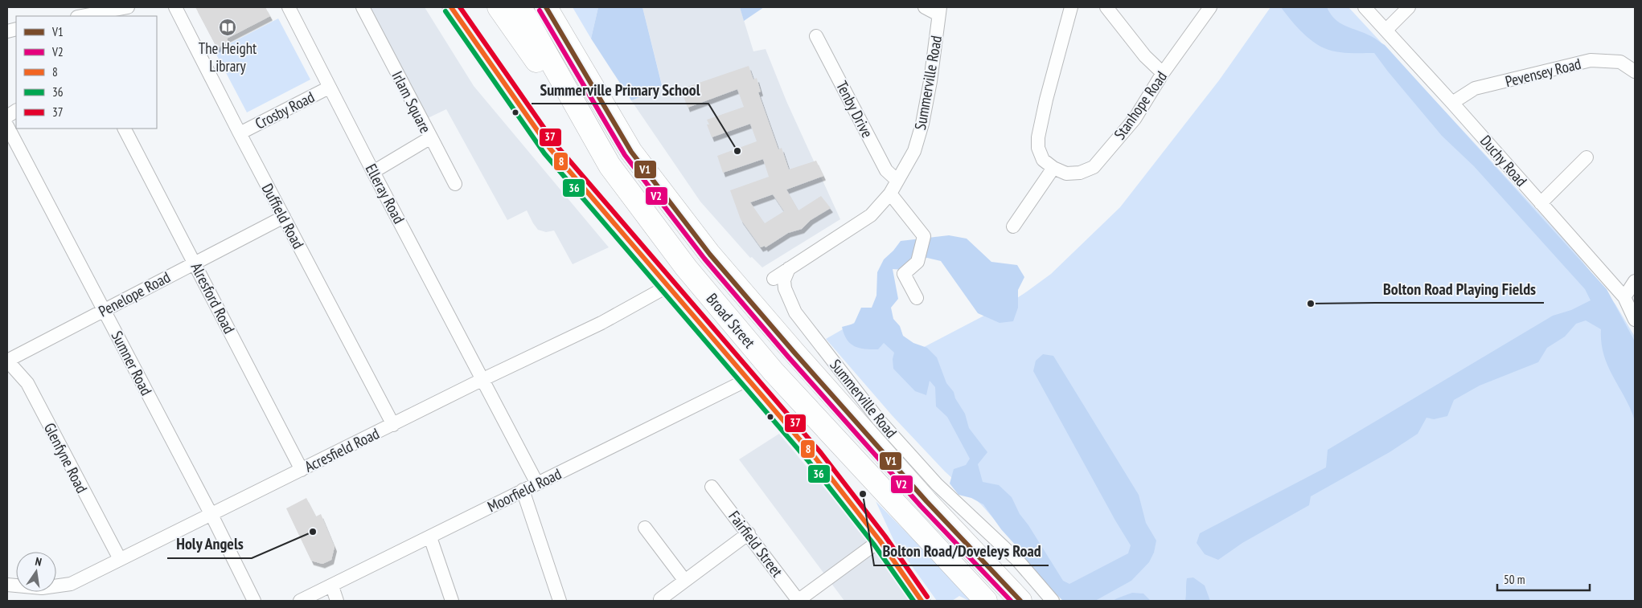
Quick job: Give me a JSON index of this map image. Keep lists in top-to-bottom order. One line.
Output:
{"streets":{"highway":["Broad Street"],"street":["Pevensey Road","Summerville Road","Irlam Square","Stanhope Road","Tenby Drive","Crosby Road","Duchy Road","Elleray Road","Duffield Road","Penelope Road","Alresford Road","Sumner Road","Acresfield Road","Glenfyne Road","Moorfield Road","Fairfield Street"]},"crossings":[["Pevensey Road","Duchy Road"],["Summerville Road","Tenby Drive"],["Irlam Square","Elleray Road"],["Crosby Road","Elleray Road"],["Crosby Road","Duffield Road"],["Elleray Road","Acresfield Road"],["Elleray Road","Moorfield Road"],["Duffield Road","Penelope Road"],["Duffield Road","Acresfield Road"],["Penelope Road","Alresford Road"],["Penelope Road","Sumner Road"],["Penelope Road","Glenfyne Road"],["Alresford Road","Acresfield Road"],["Sumner Road","Acresfield Road"],["Acresfield Road","Glenfyne Road"]],"places":{"library":["The Height Library"],"other":["Summerville Primary School","Bolton Road Playing Fields","Bolton Road/Doveleys Road","Holy Angels"]},"lines":["transit line V1","transit line 8","transit line 37","transit line V2","transit line 36"],"legend":["V1","V2","8","36","37"],"scale_bar":"50 m","north":"top"}
